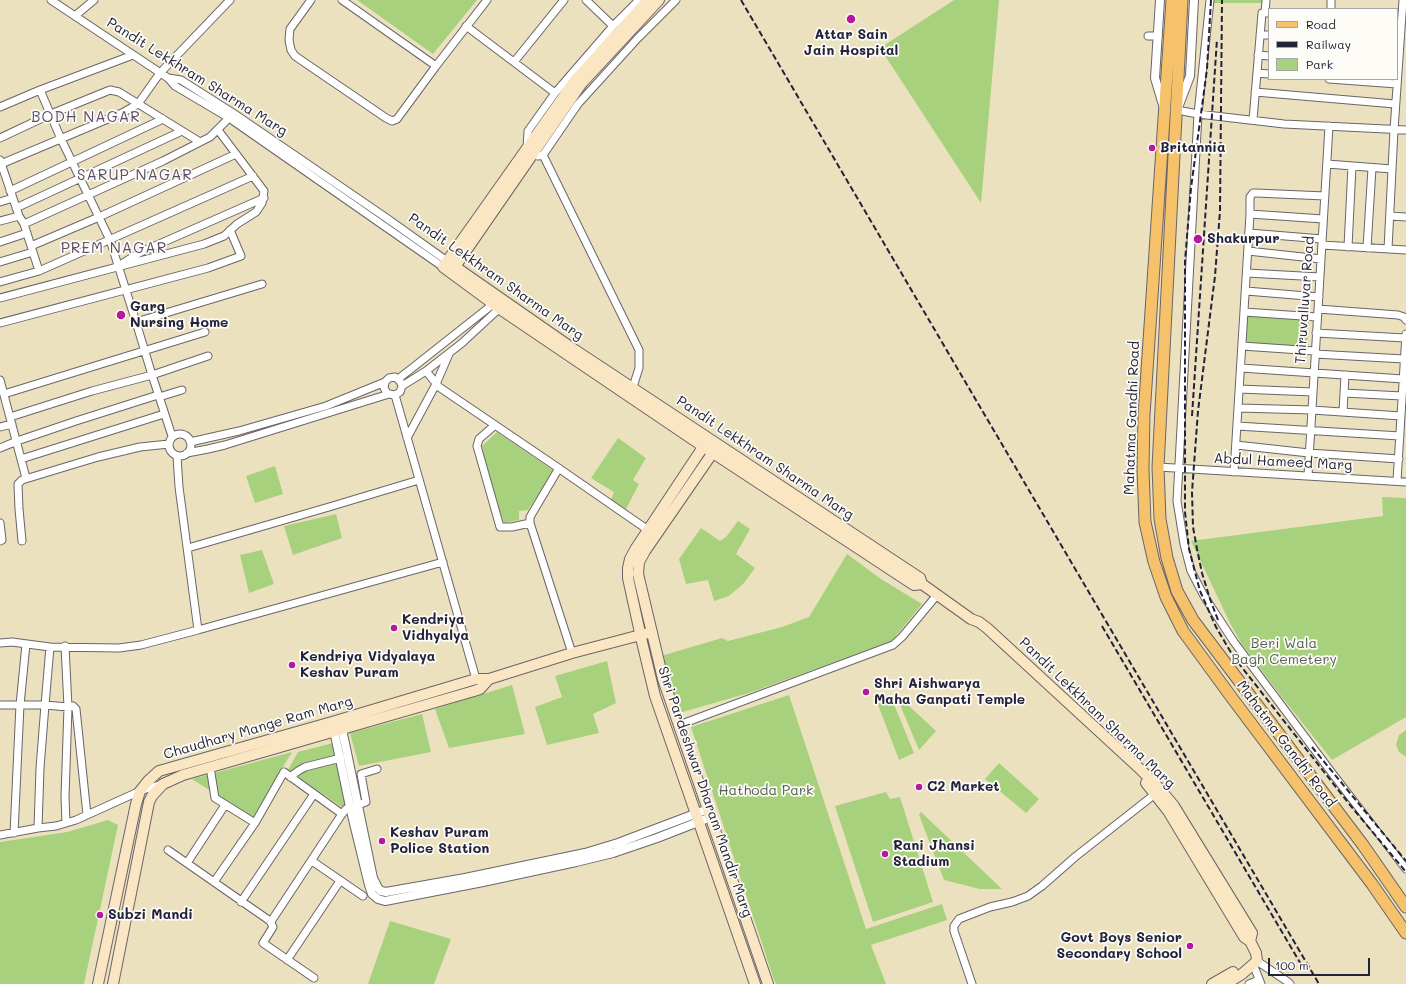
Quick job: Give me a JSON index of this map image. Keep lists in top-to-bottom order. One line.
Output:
{"streets":{"main road":["Pandit Lekkhram Sharma Marg","Mahatma Gandhi Road","Chaudhary Mange Ram Marg","Shri Pardeshwar Dharam Mandir Marg"],"street":["Thiruvalluvar Road","Abdul Hameed Marg"]},"crossings":[["Pandit Lekkhram Sharma Marg","Shri Pardeshwar Dharam Mandir Marg"],["Thiruvalluvar Road","Abdul Hameed Marg"],["Mahatma Gandhi Road","Abdul Hameed Marg"],["Chaudhary Mange Ram Marg","Shri Pardeshwar Dharam Mandir Marg"]],"districts":["BODH NAGAR","SARUP NAGAR","PREM NAGAR"],"parks":["Beri Wala Bagh Cemetery","Hathoda Park"],"places":["Attar Sain Jain Hospital","Britannia","Shakurpur","Garg Nursing Home","Kendriya Vidhyalya","Kendriya Vidyalaya Keshav Puram","Shri Aishwarya Maha Ganpati Temple","C2 Market","Keshav Puram Police Station","Rani Jhansi Stadium","Subzi Mandi","Govt Boys Senior Secondary School"],"legend":["Road","Railway","Park"],"scale_bar":"100 m"}
